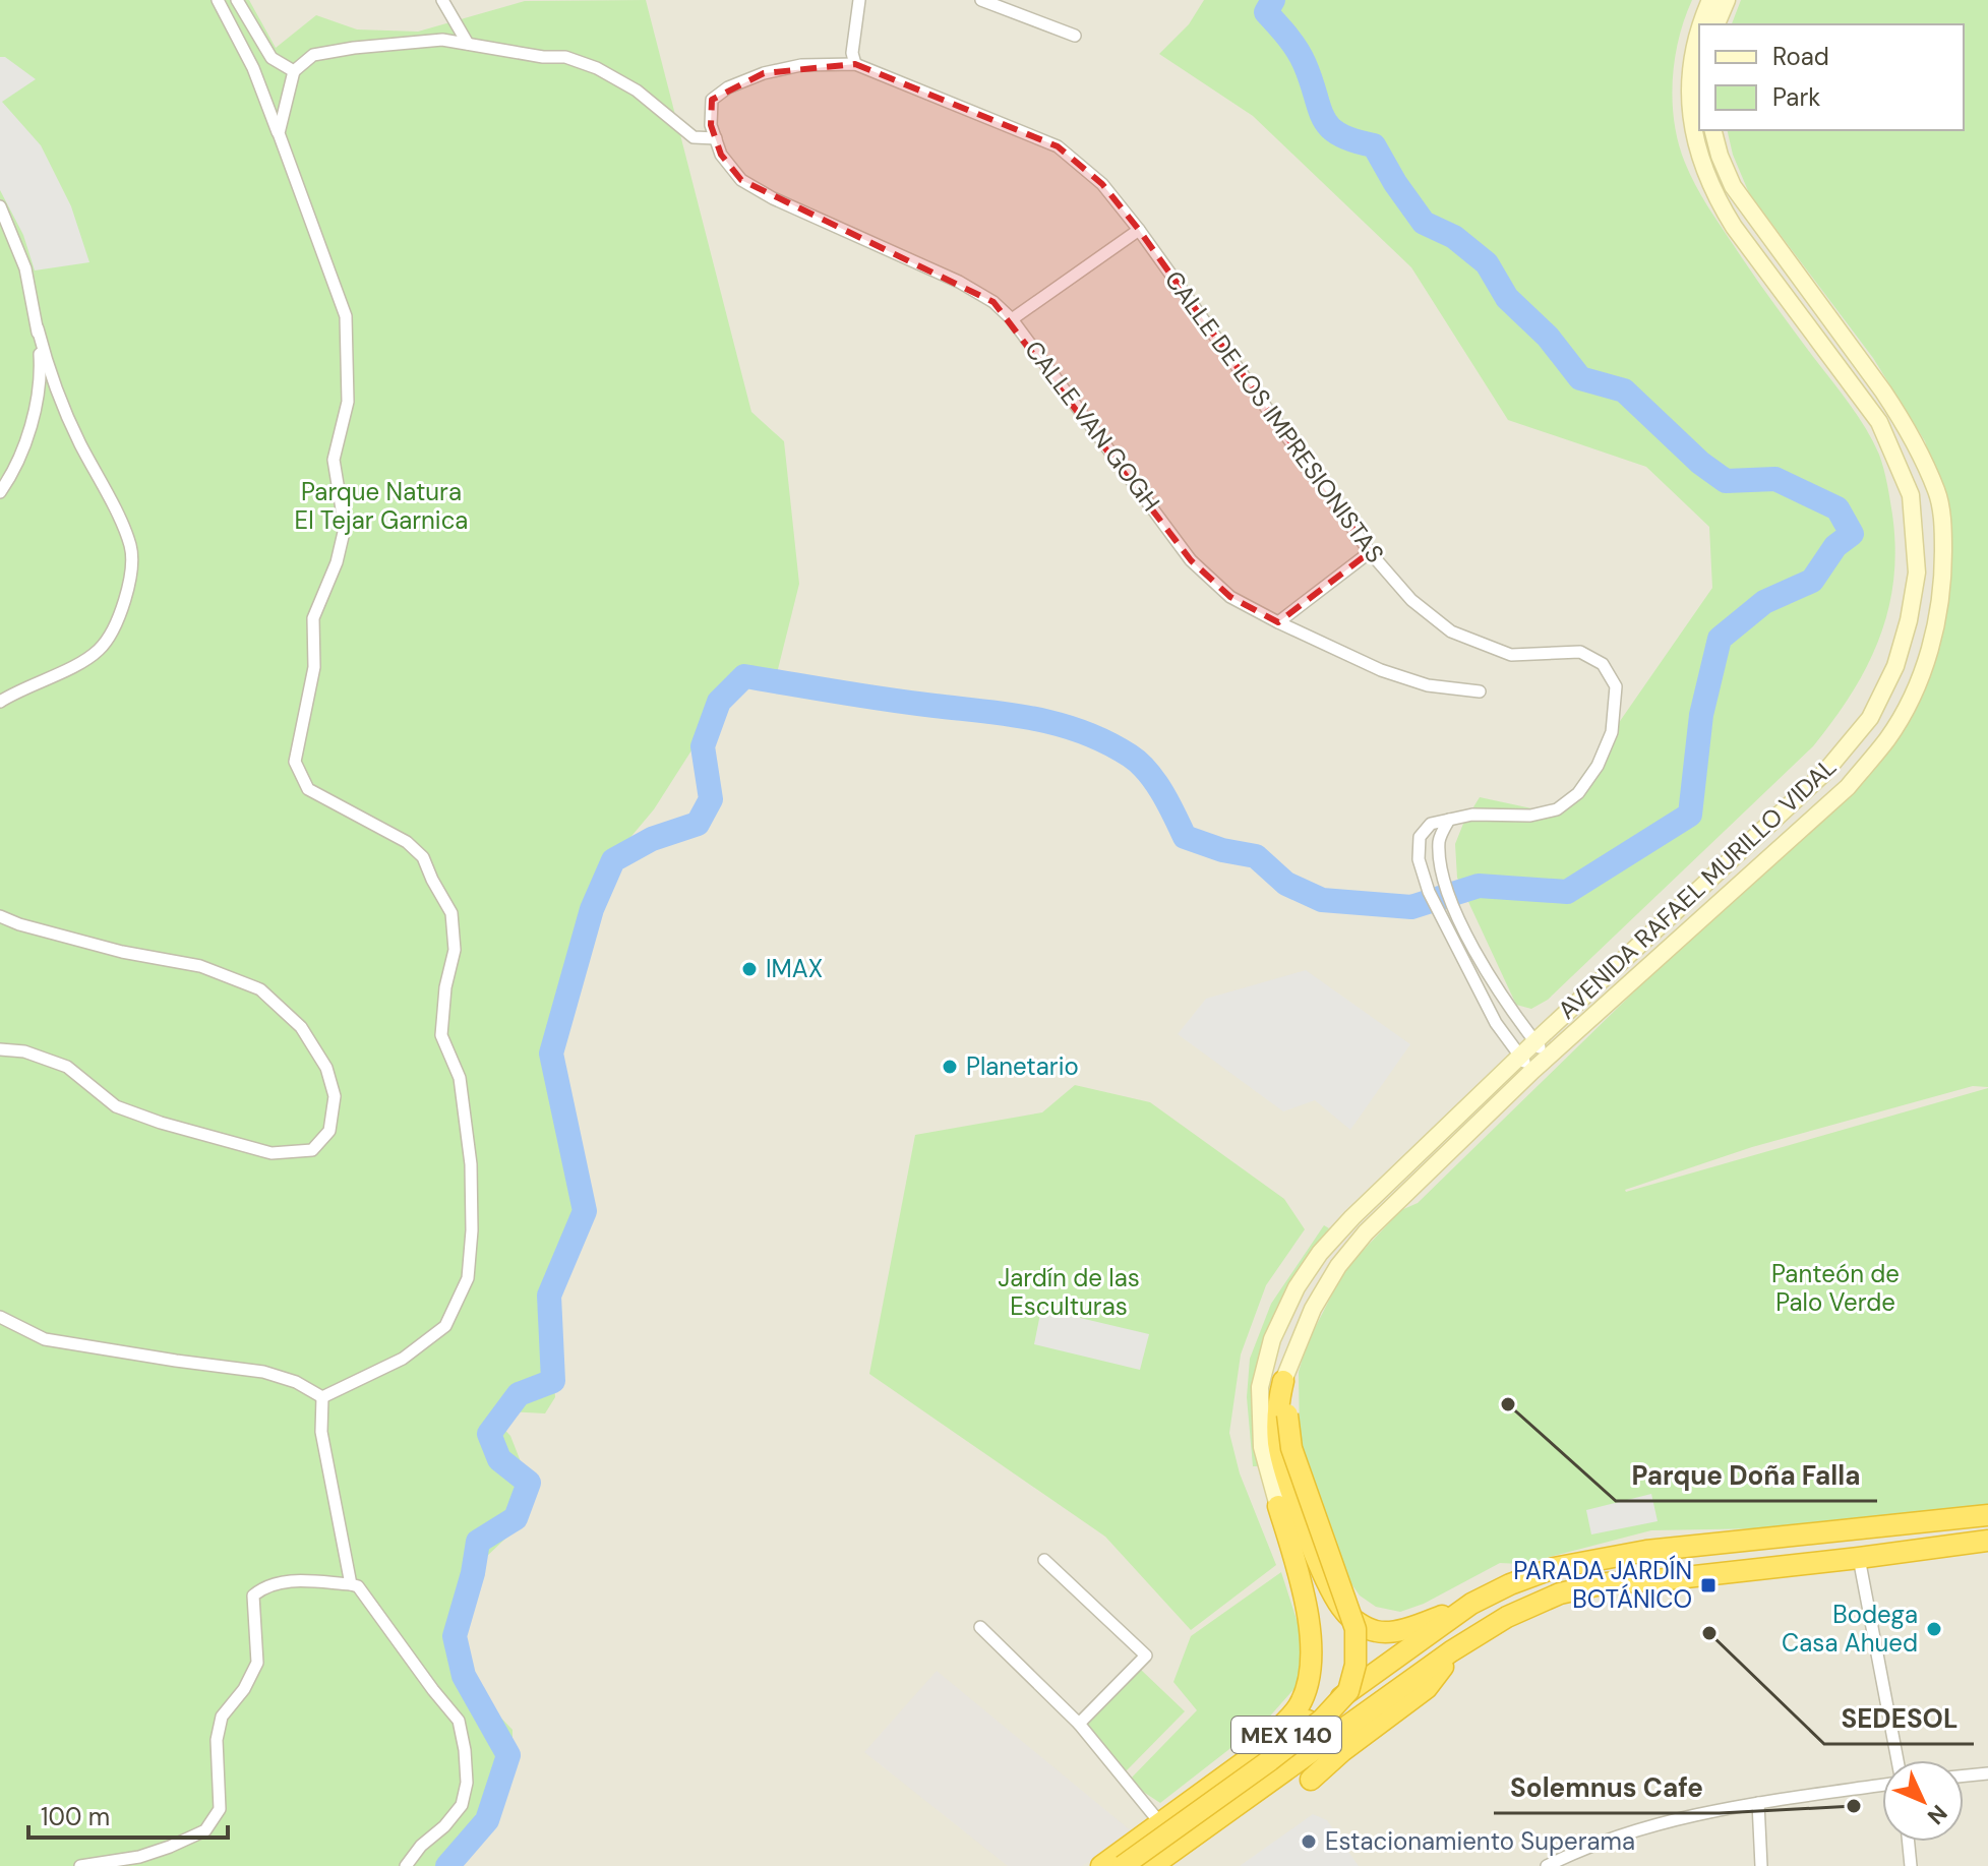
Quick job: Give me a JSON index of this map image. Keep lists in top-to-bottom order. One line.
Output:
{"streets":{"highway":["MEX 140"],"main road":["AVENIDA RAFAEL MURILLO VIDAL"],"street":["CALLE DE LOS IMPRESIONISTAS","CALLE VAN GOGH"]},"crossings":[["CALLE DE LOS IMPRESIONISTAS","CALLE VAN GOGH"]],"parks":["Parque Natura El Tejar Garnica","Panteón de Palo Verde","Jardín de las Esculturas"],"places":{"other":["IMAX","Planetario","Parque Doña Falla","Bodega Casa Ahued","SEDESOL","Solemnus Cafe","Estacionamiento Superama"],"transit":["PARADA JARDÍN BOTÁNICO"]},"legend":["Road","Park"],"scale_bar":"100 m","north":"bottom right"}
